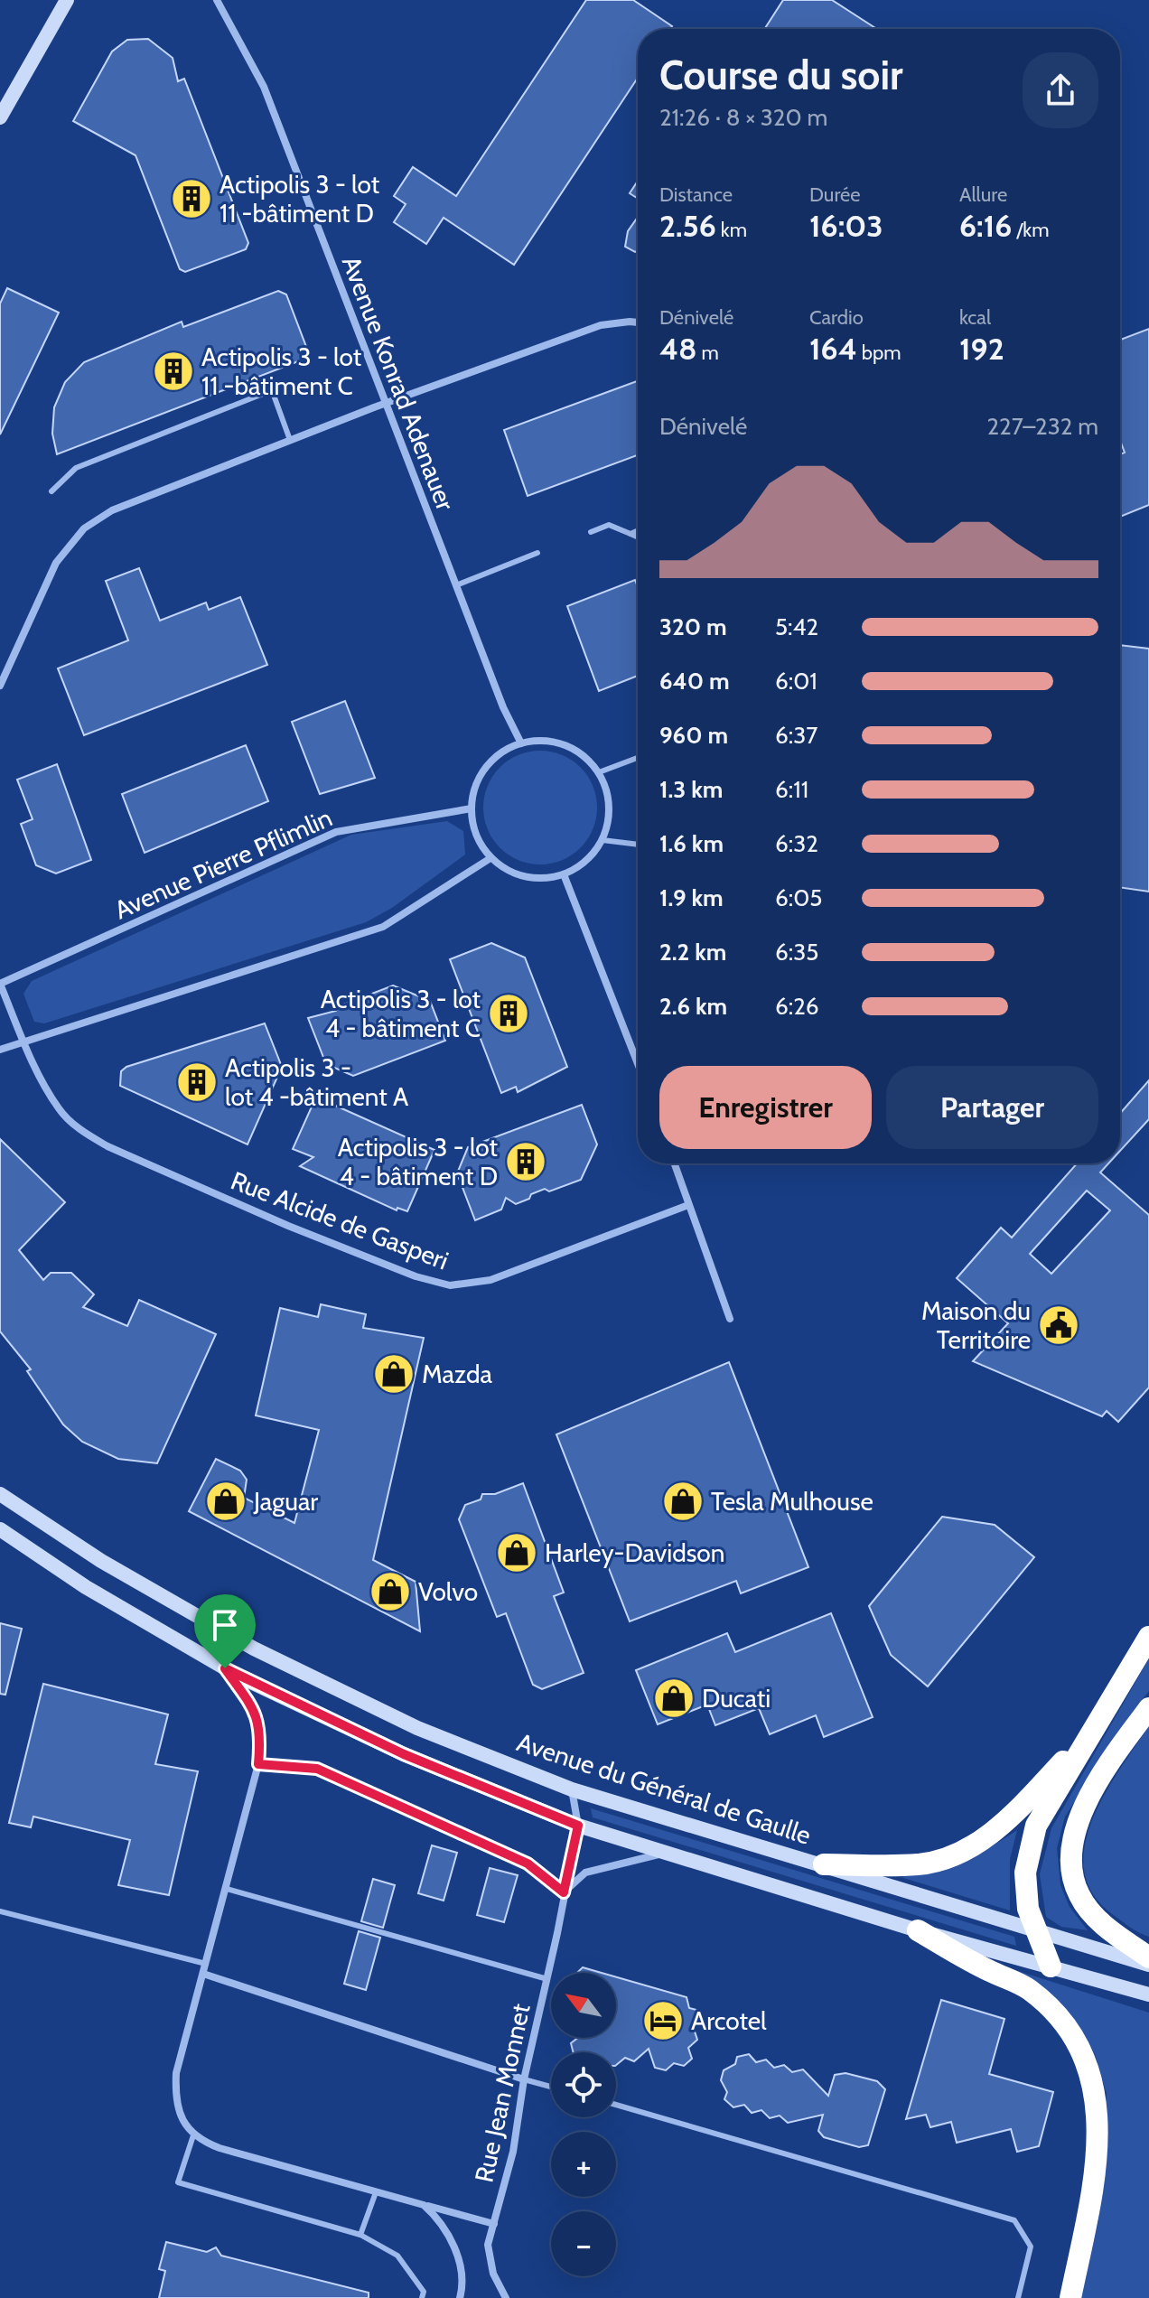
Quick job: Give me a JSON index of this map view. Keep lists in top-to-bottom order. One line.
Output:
{"streets":{"main road":["Avenue du Général de Gaulle"],"street":["Avenue Konrad Adenauer","Avenue Pierre Pflimlin","Rue Alcide de Gasperi","Rue Jean Monnet"]},"crossings":[["Avenue Konrad Adenauer","Avenue Pierre Pflimlin"],["Avenue Pierre Pflimlin","Rue Alcide de Gasperi"],["Avenue du Général de Gaulle","Rue Jean Monnet"]],"places":{"building":["Actipolis 3 - lot 11 -bâtiment D","Actipolis 3 - lot 11 -bâtiment C","Actipolis 3 - lot 4 - bâtiment C","Actipolis 3 - lot 4 -bâtiment A","Actipolis 3 - lot 4 - bâtiment D"],"public building":["Maison du Territoire"],"shop":["Mazda","Jaguar","Tesla Mulhouse","Harley-Davidson","Volvo","Ducati"],"hotel":["Arcotel"]},"north":"top left","page":{"heading":["Course du soir","21:26 · 8 × 320 m"],"stats":[["Distance","2.56 km"],["Durée","16:03"],["Allure","6:16 /km"],["Dénivelé","48 m"],["Cardio","164 bpm"],["kcal","192"]],"chart":["Dénivelé","227–232 m"],"list":[{"name":"320 m","note":"5:42"},{"name":"640 m","note":"6:01"},{"name":"960 m","note":"6:37"},{"name":"1.3 km","note":"6:11"},{"name":"1.6 km","note":"6:32"},{"name":"1.9 km","note":"6:05"},{"name":"2.2 km","note":"6:35"},{"name":"2.6 km","note":"6:26"}],"buttons":["Enregistrer","Partager"],"map_buttons":["+","−"]}}
